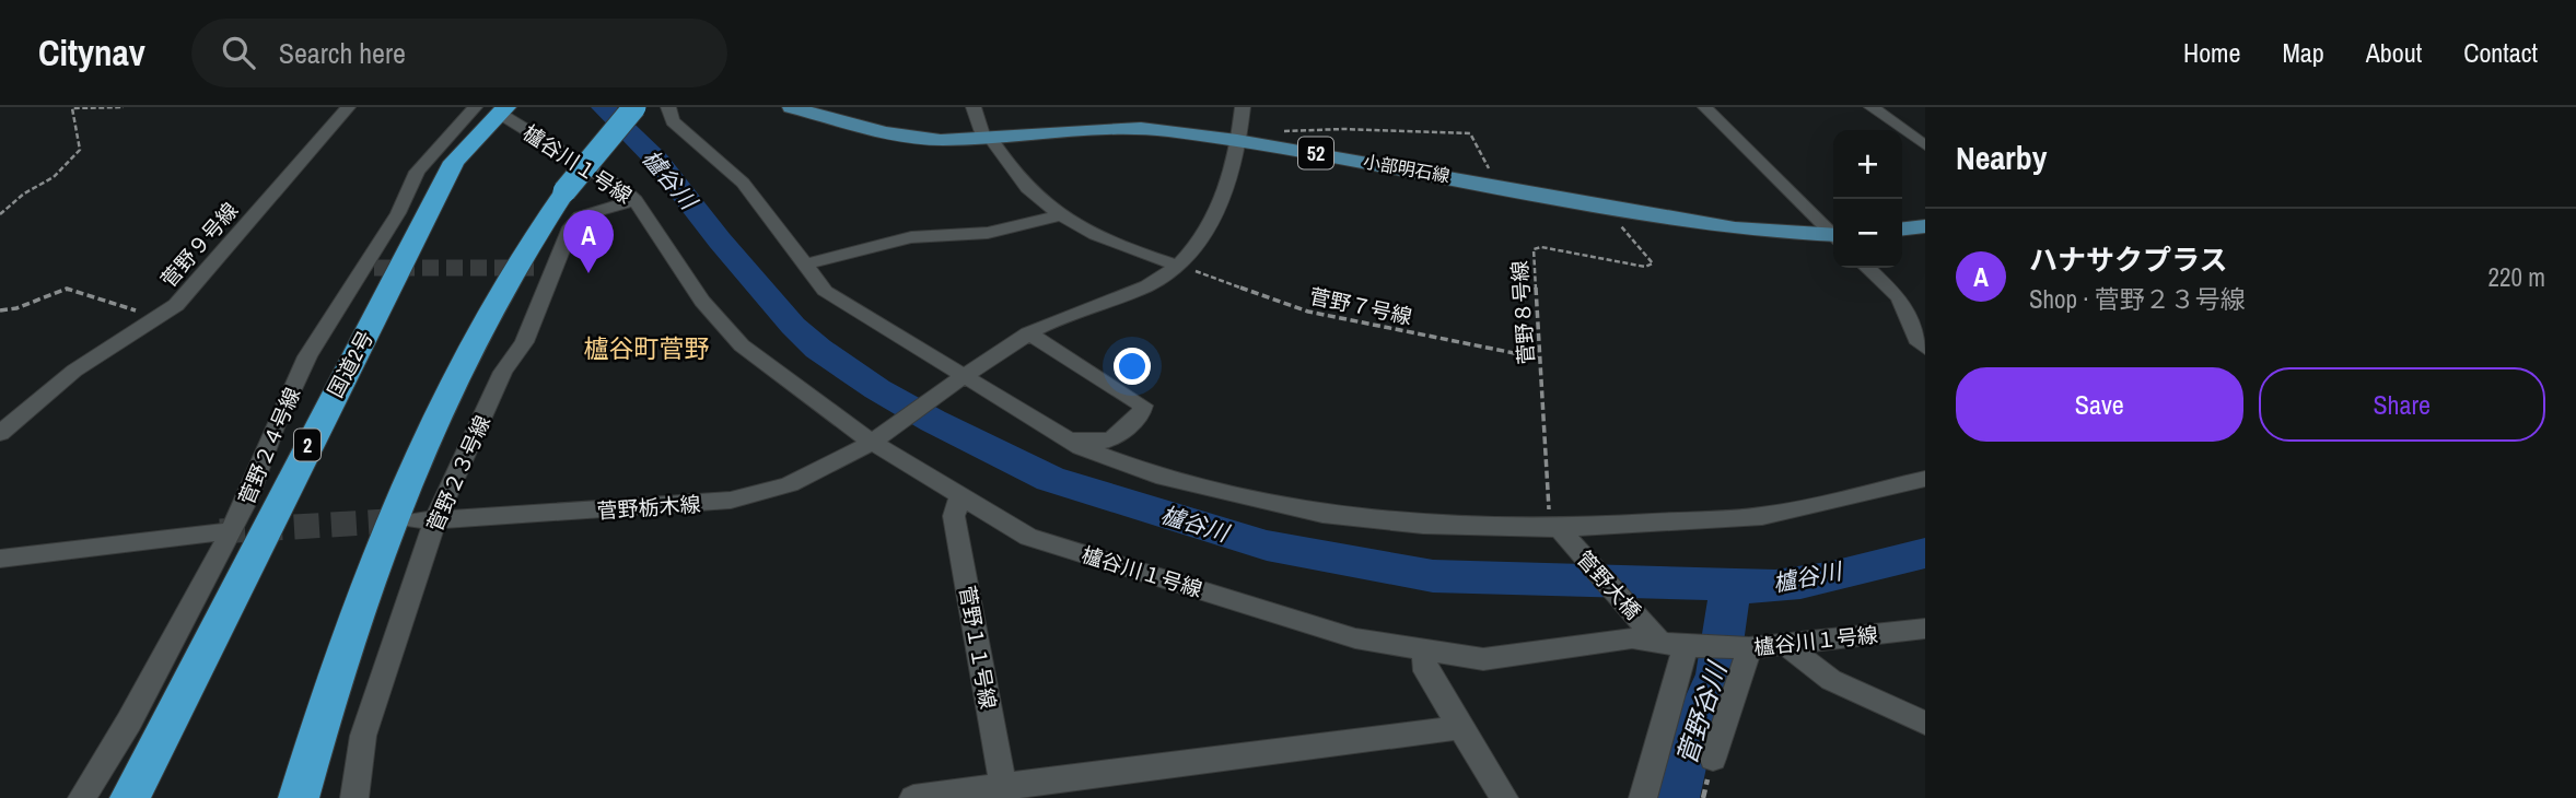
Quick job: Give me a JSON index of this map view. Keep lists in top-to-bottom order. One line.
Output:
{"streets":{"highway":["国道2号","2"],"main road":["52","小部明石線"],"street":["櫨谷川１号線","菅野９号線","菅野２４号線","菅野２３号線","菅野栃木線","管野大橋","菅野１１号線"],"path":["菅野７号線","菅野８号線"]},"crossings":[["櫨谷川１号線","国道2号"],["櫨谷川１号線","菅野２３号線"],["櫨谷川１号線","菅野栃木線"],["櫨谷川１号線","管野大橋"],["櫨谷川１号線","菅野１１号線"],["小部明石線","菅野８号線"],["菅野７号線","菅野８号線"],["菅野８号線","管野大橋"],["菅野２３号線","菅野栃木線"]],"districts":["櫨谷町菅野"],"water":["櫨谷川","菅野谷川"],"page":{"header":"Citynav","search":"Search here","nav":["Home","Map","About","Contact"],"heading":"Nearby","map_buttons":["+","−"],"list":[{"mark":"A","name":"ハナサクプラス","note":"Shop · 菅野２３号線","value":"220 m"}],"pins":"A","buttons":["Save","Share"]}}
